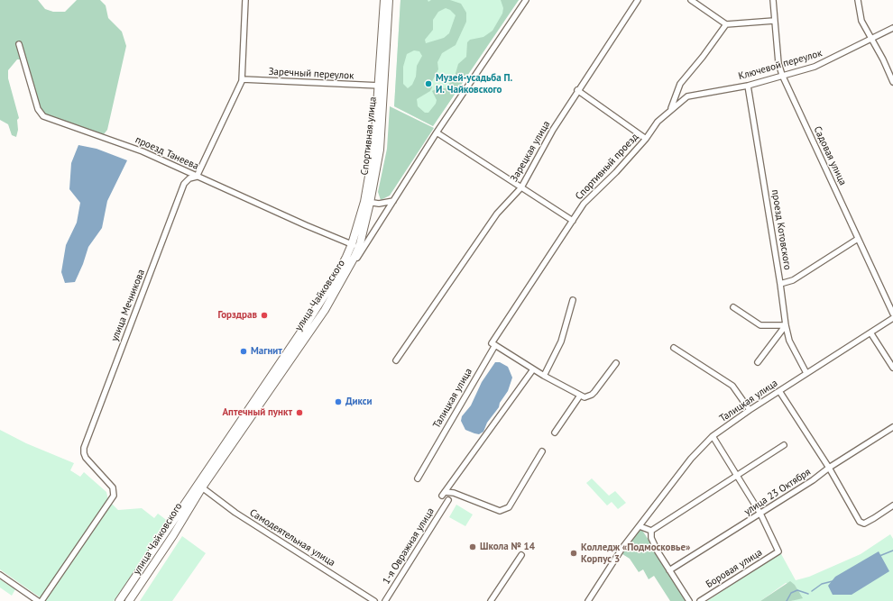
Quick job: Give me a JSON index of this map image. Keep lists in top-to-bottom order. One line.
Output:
{"streets":{"highway":["Спортивная улица","улица Чайковского"],"street":["Ключевой переулок","Заречный переулок","Зарецкая улица","проезд Танеева","Садовая улица","Спортивный проезд","проезд Котовского","улица Мечникова","Талицкая улица","улица 23 Октября","Самодеятельная улица","1-я Овражная улица","Боровая улица"]},"crossings":[["Ключевой переулок","Садовая улица"],["Ключевой переулок","Спортивный проезд"],["Ключевой переулок","проезд Котовского"],["Заречный переулок","Спортивная улица"],["Заречный переулок","улица Мечникова"],["Спортивная улица","проезд Танеева"],["Спортивная улица","улица Чайковского"],["проезд Танеева","улица Мечникова"],["Спортивный проезд","Талицкая улица"],["проезд Котовского","Талицкая улица"],["улица Чайковского","Самодеятельная улица"],["улица 23 Октября","Боровая улица"]],"places":["Музей-усадьба П. И. Чайковского","Горздрав","Магнит","Дикси","Аптечный пункт","Школа № 14","Колледж «Подмосковье» Корпус 3"]}
